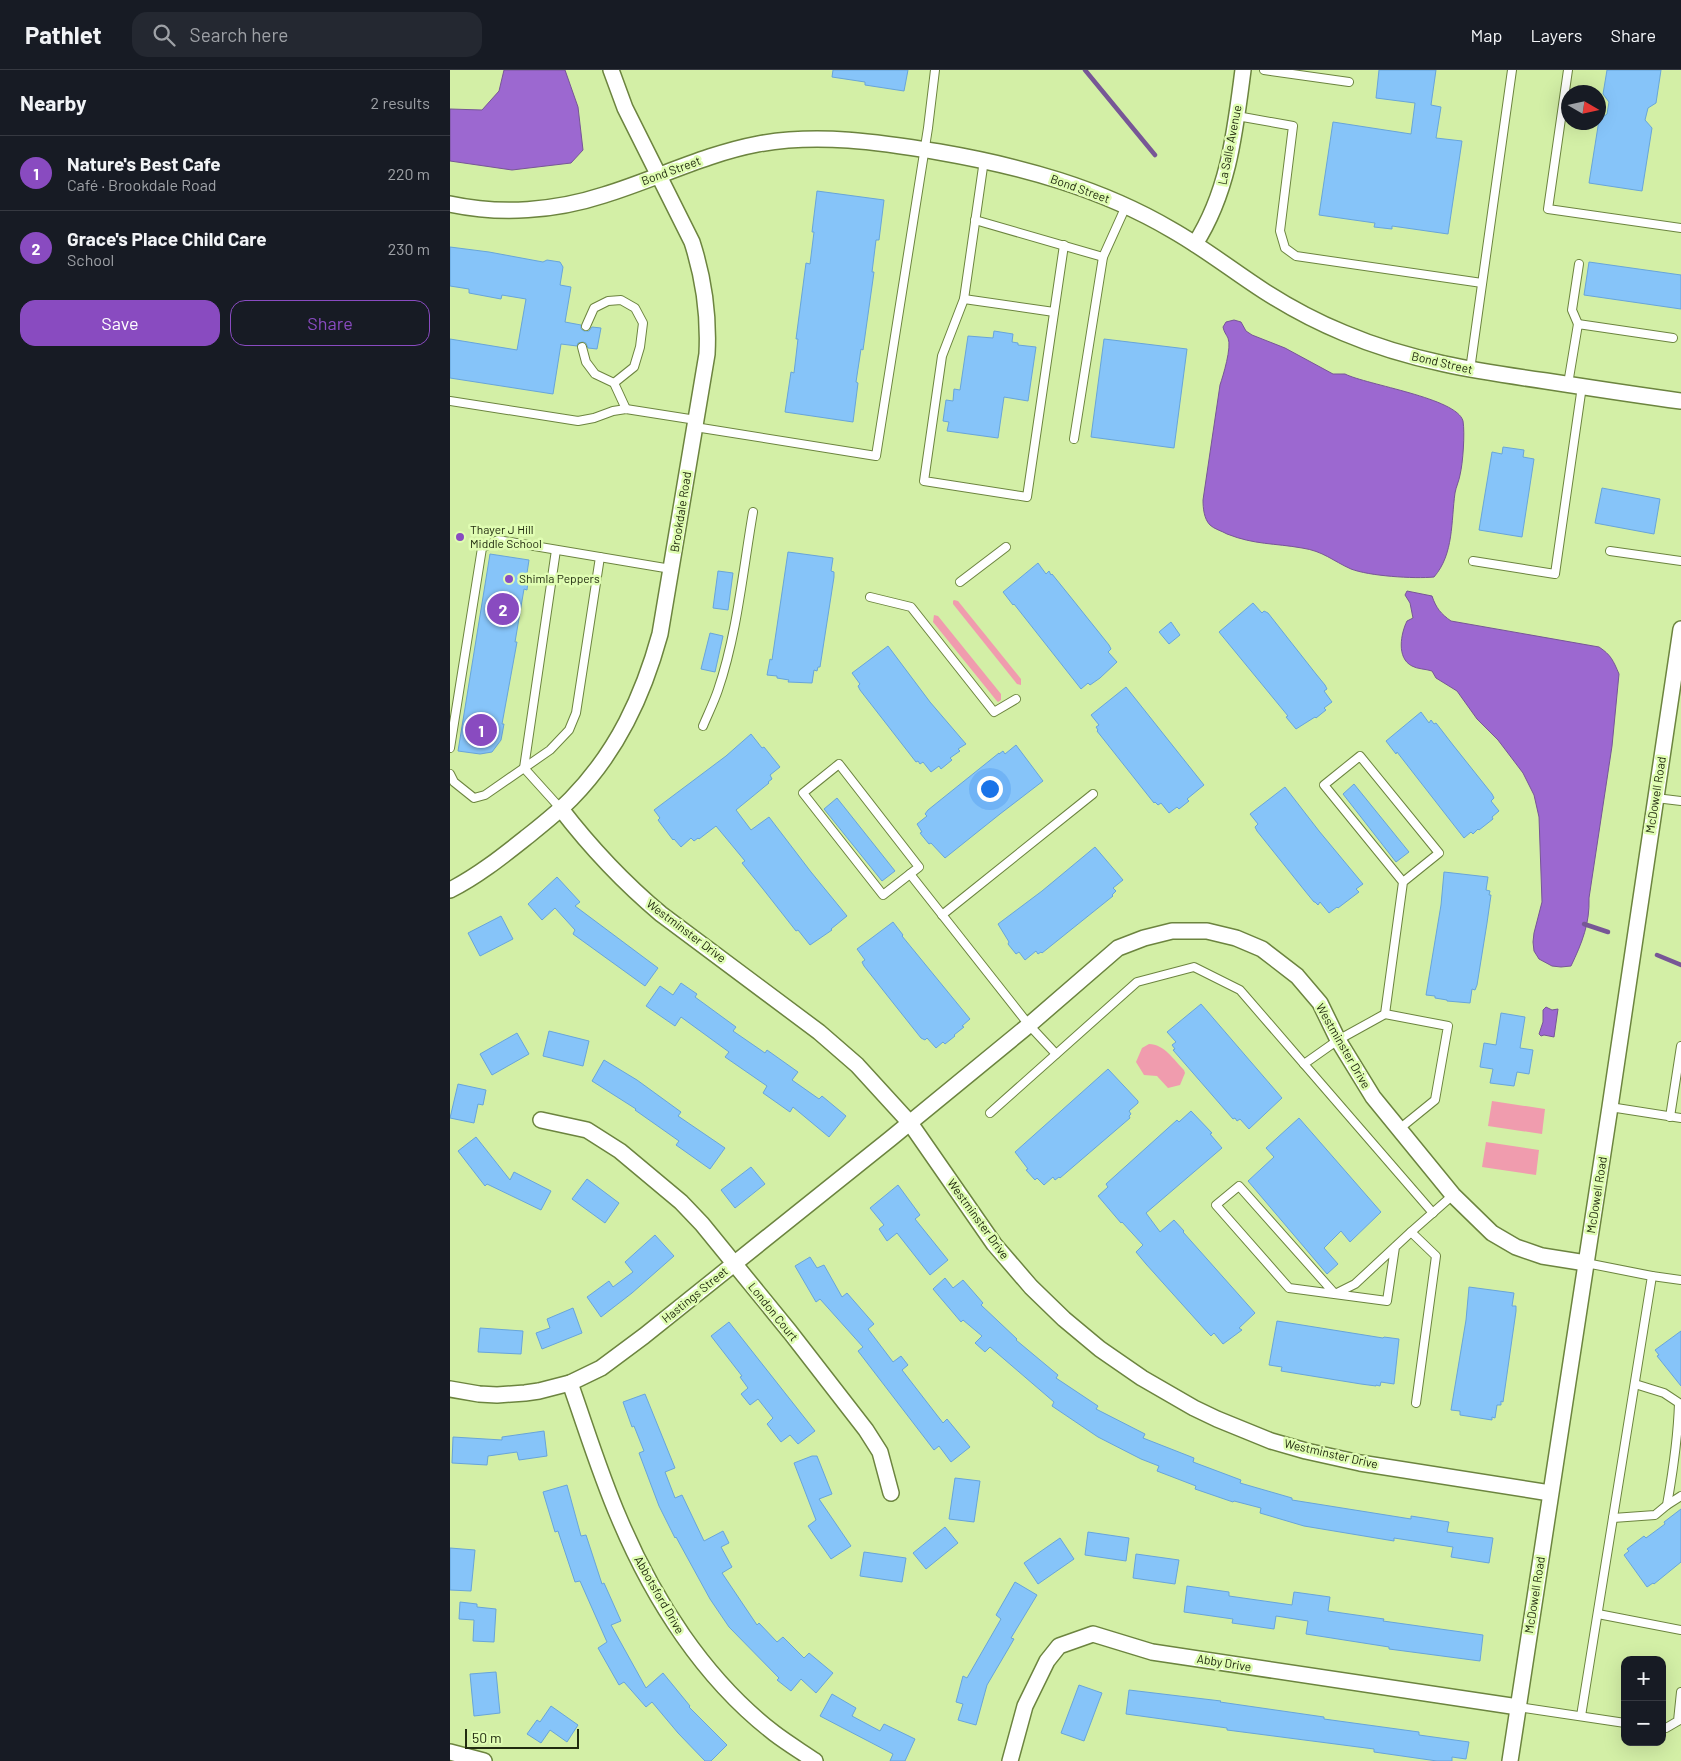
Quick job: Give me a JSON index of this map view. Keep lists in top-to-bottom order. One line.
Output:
{"streets":{"street":["La Salle Avenue","Bond Street","Brookdale Road","McDowell Road","Westminster Drive","Hastings Street","London Court","Abbotsford Drive","Abby Drive"]},"crossings":[["La Salle Avenue","Bond Street"],["Bond Street","Brookdale Road"],["Brookdale Road","Westminster Drive"],["McDowell Road","Westminster Drive"],["McDowell Road","Abby Drive"],["Westminster Drive","Hastings Street"],["Hastings Street","London Court"],["Hastings Street","Abbotsford Drive"]],"places":["Thayer J Hill Middle School","Shimla Peppers"],"scale_bar":"50 m","north":"right","page":{"header":"Pathlet","search":"Search here","nav":["Map","Layers","Share"],"heading":["Nearby","2 results"],"list":[{"mark":"1","name":"Nature's Best Cafe","note":"Café · Brookdale Road","value":"220 m"},{"mark":"2","name":"Grace's Place Child Care","note":"School","value":"230 m"}],"buttons":["Save","Share"],"pins":["2","1"],"map_buttons":["+","−"],"scale":"50 m"}}
